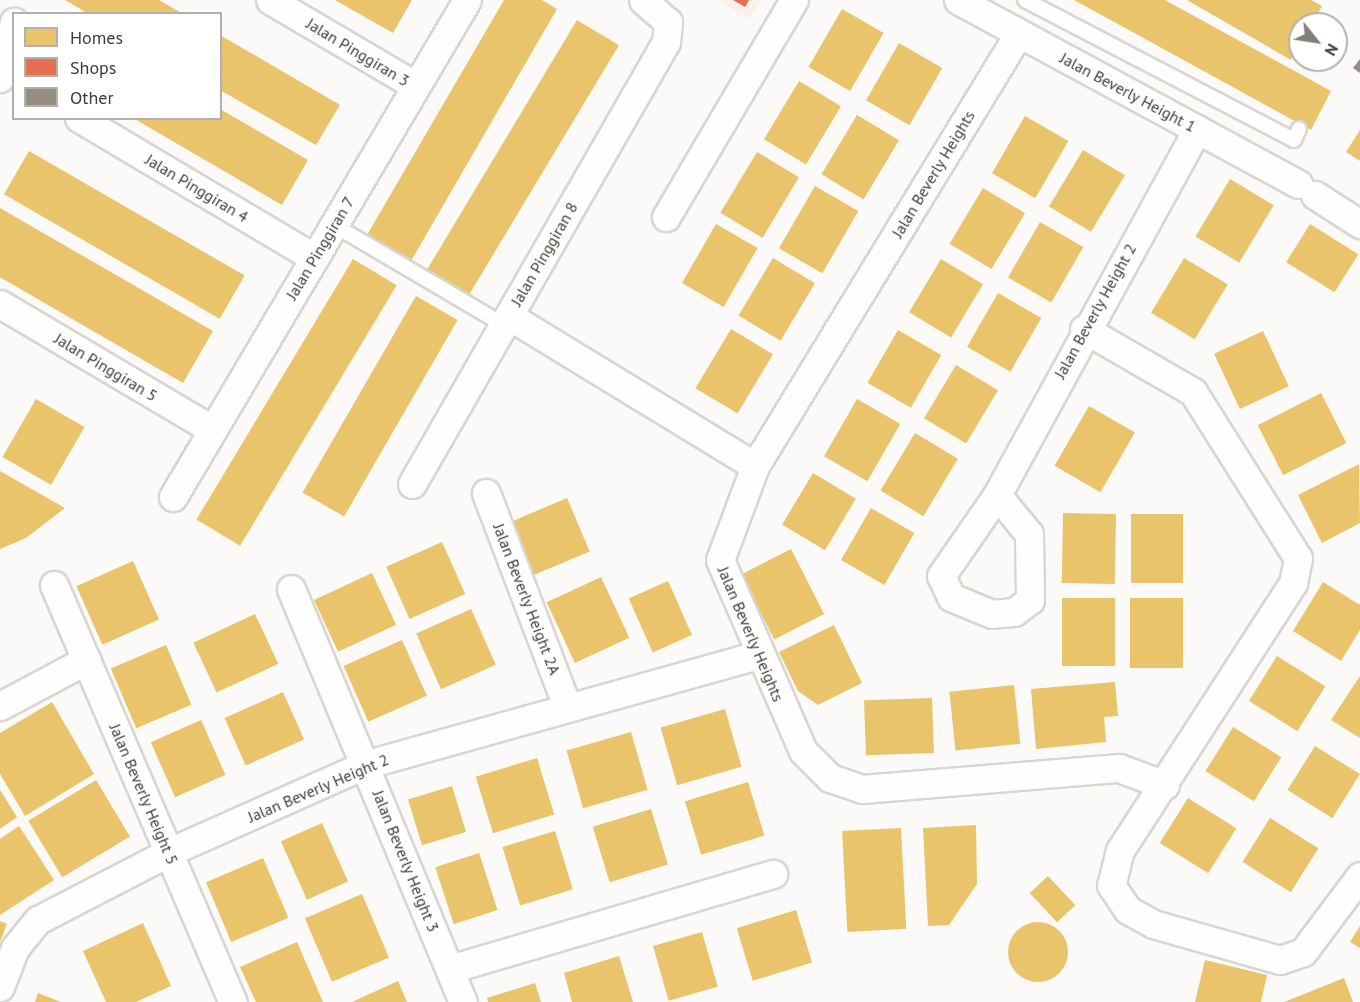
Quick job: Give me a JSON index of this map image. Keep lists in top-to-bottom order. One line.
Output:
{"streets":{"street":["Jalan Pinggiran 3","Jalan Beverly Height 1","Jalan Beverly Heights","Jalan Pinggiran 4","Jalan Pinggiran 7","Jalan Pinggiran 8","Jalan Beverly Height 2","Jalan Pinggiran 5","Jalan Beverly Height 2A","Jalan Beverly Height 5","Jalan Beverly Height 3"]},"crossings":[["Jalan Pinggiran 3","Jalan Pinggiran 7"],["Jalan Beverly Height 1","Jalan Beverly Heights"],["Jalan Beverly Height 1","Jalan Beverly Height 2"],["Jalan Beverly Heights","Jalan Beverly Height 2"],["Jalan Pinggiran 4","Jalan Pinggiran 7"],["Jalan Pinggiran 7","Jalan Pinggiran 5"],["Jalan Beverly Height 2","Jalan Beverly Height 2A"],["Jalan Beverly Height 2","Jalan Beverly Height 5"],["Jalan Beverly Height 2","Jalan Beverly Height 3"]],"legend":["Homes","Shops","Other"],"north":"bottom right"}
